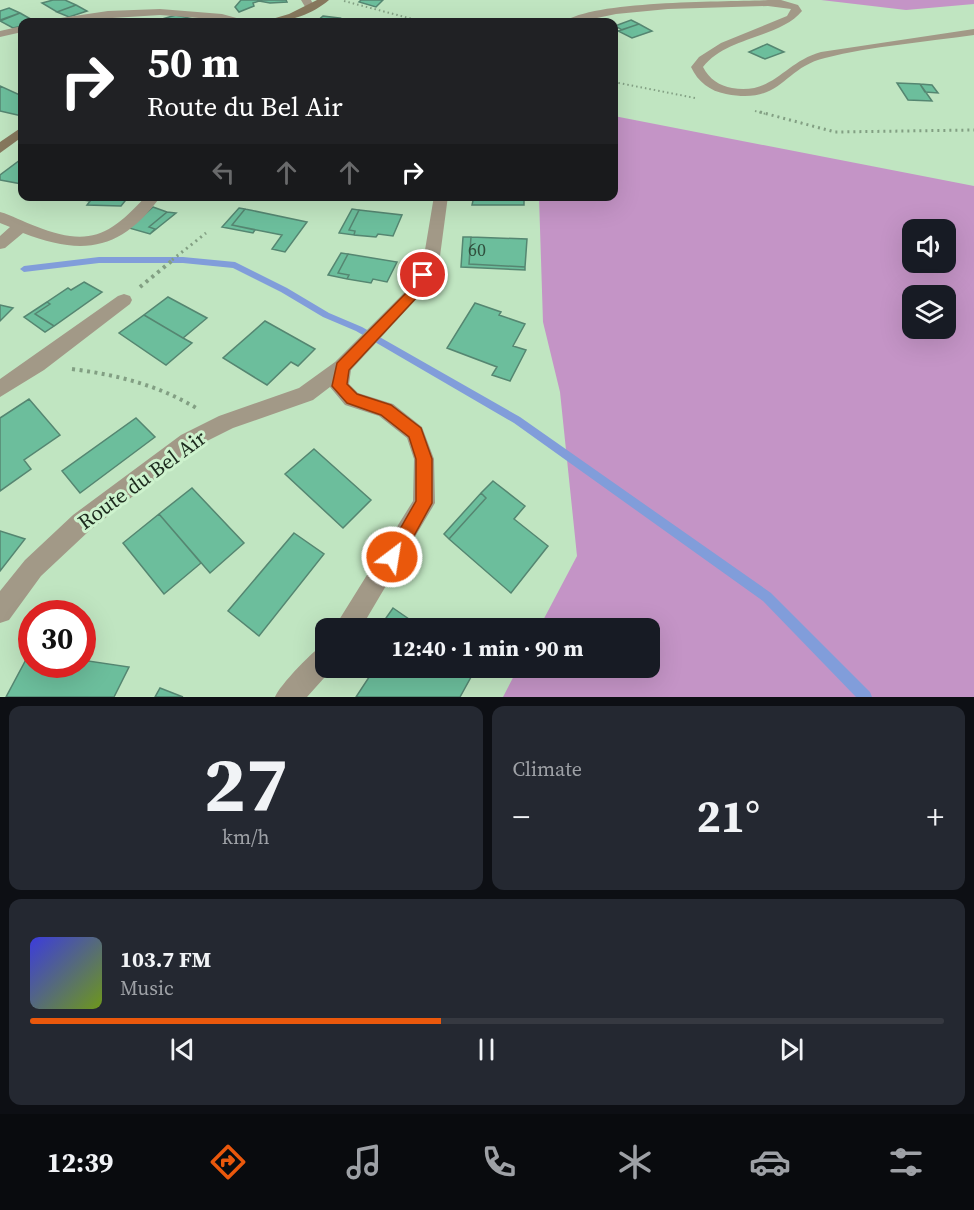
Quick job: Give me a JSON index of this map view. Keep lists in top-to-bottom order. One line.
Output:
{"streets":{"street":["Route du Bel Air"]},"house_numbers":["60"],"page":{"turn":["50 m","Route du Bel Air"],"limit":"30","trip":"12:40 · 1 min · 90 m","tile":[["27","km/h"],"Climate"],"heat":["−","21°","+"],"song":["103.7 FM","Music"],"tabs":"12:39"}}
